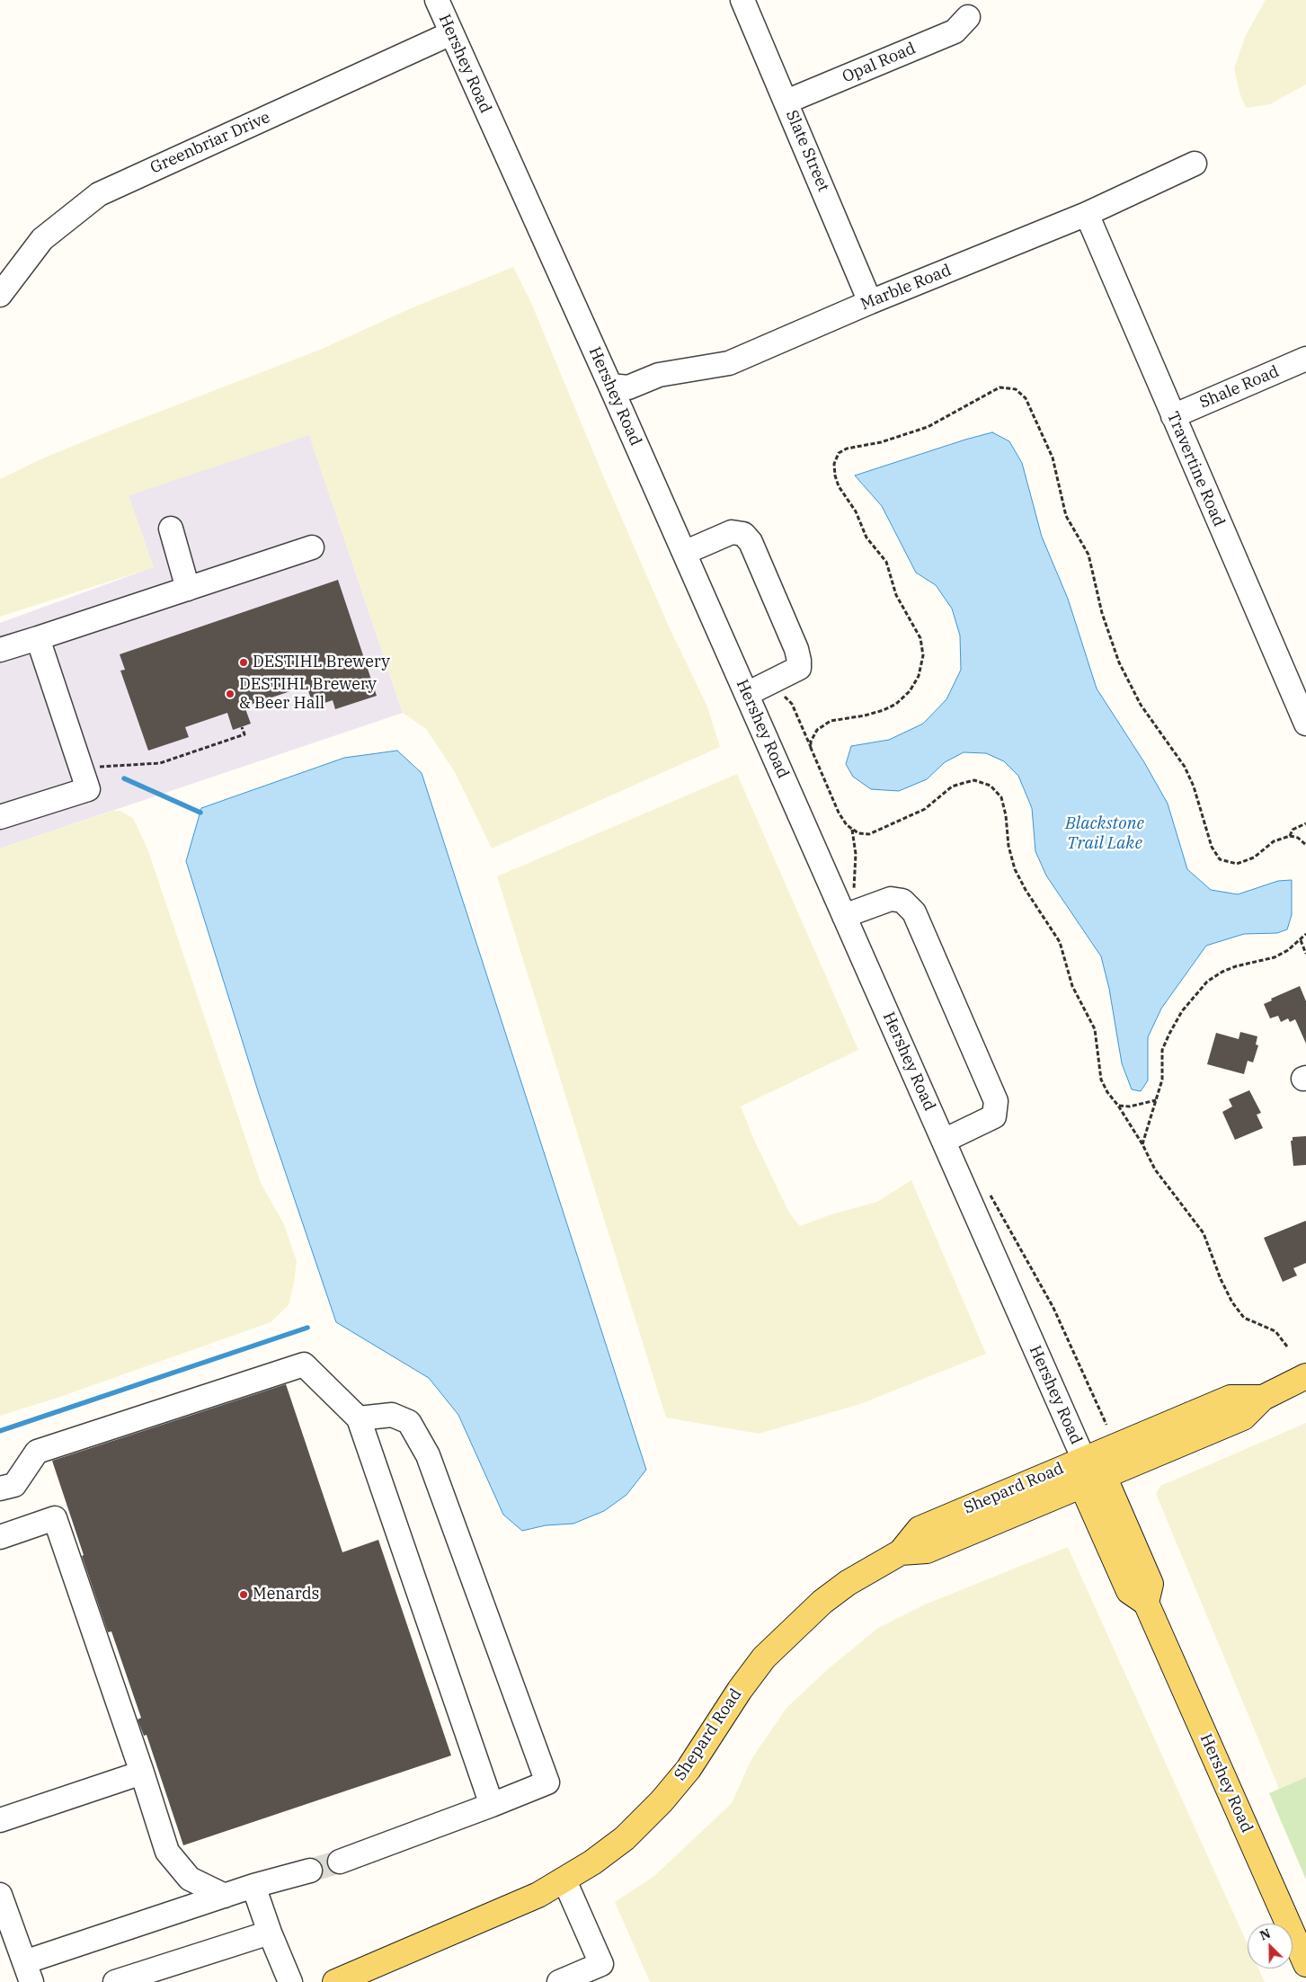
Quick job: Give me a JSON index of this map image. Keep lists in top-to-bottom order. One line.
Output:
{"streets":{"main road":["Hershey Road","Shepard Road"],"street":["Opal Road","Greenbriar Drive","Slate Street","Marble Road","Shale Road","Travertine Road"]},"crossings":[["Opal Road","Slate Street"],["Hershey Road","Greenbriar Drive"],["Hershey Road","Marble Road"],["Hershey Road","Shepard Road"],["Slate Street","Marble Road"],["Marble Road","Travertine Road"],["Shale Road","Travertine Road"]],"water":["Blackstone Trail Lake"],"places":["DESTIHL Brewery","DESTIHL Brewery & Beer Hall","Menards"],"north":"top left"}
